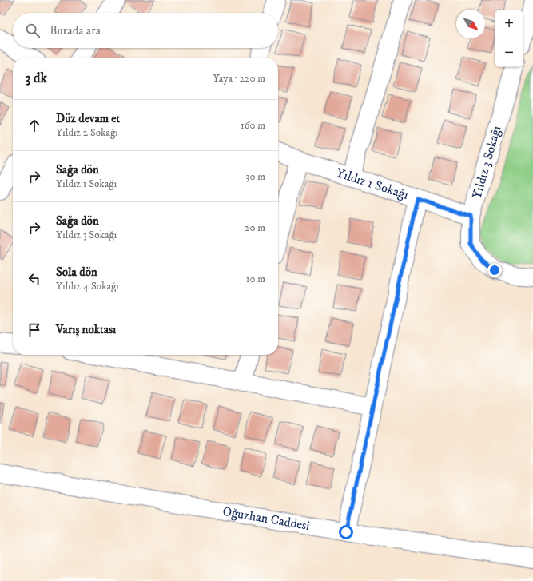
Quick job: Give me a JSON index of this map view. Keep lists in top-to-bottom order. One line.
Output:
{"streets":{"street":["Yıldız 3 Sokağı","Yıldız 1 Sokağı","Oğuzhan Caddesi"]},"crossings":[["Yıldız 3 Sokağı","Yıldız 1 Sokağı"]],"north":"bottom right","page":{"map_buttons":["+","−"],"search":"Burada ara","heading":["3 dk","Yaya · 220 m"],"list":[["Düz devam et","Yıldız 2 Sokağı","160 m"],["Sağa dön","Yıldız 1 Sokağı","30 m"],["Sağa dön","Yıldız 3 Sokağı","20 m"],["Sola dön","Yıldız 4 Sokağı","10 m"],"Varış noktası"]}}
